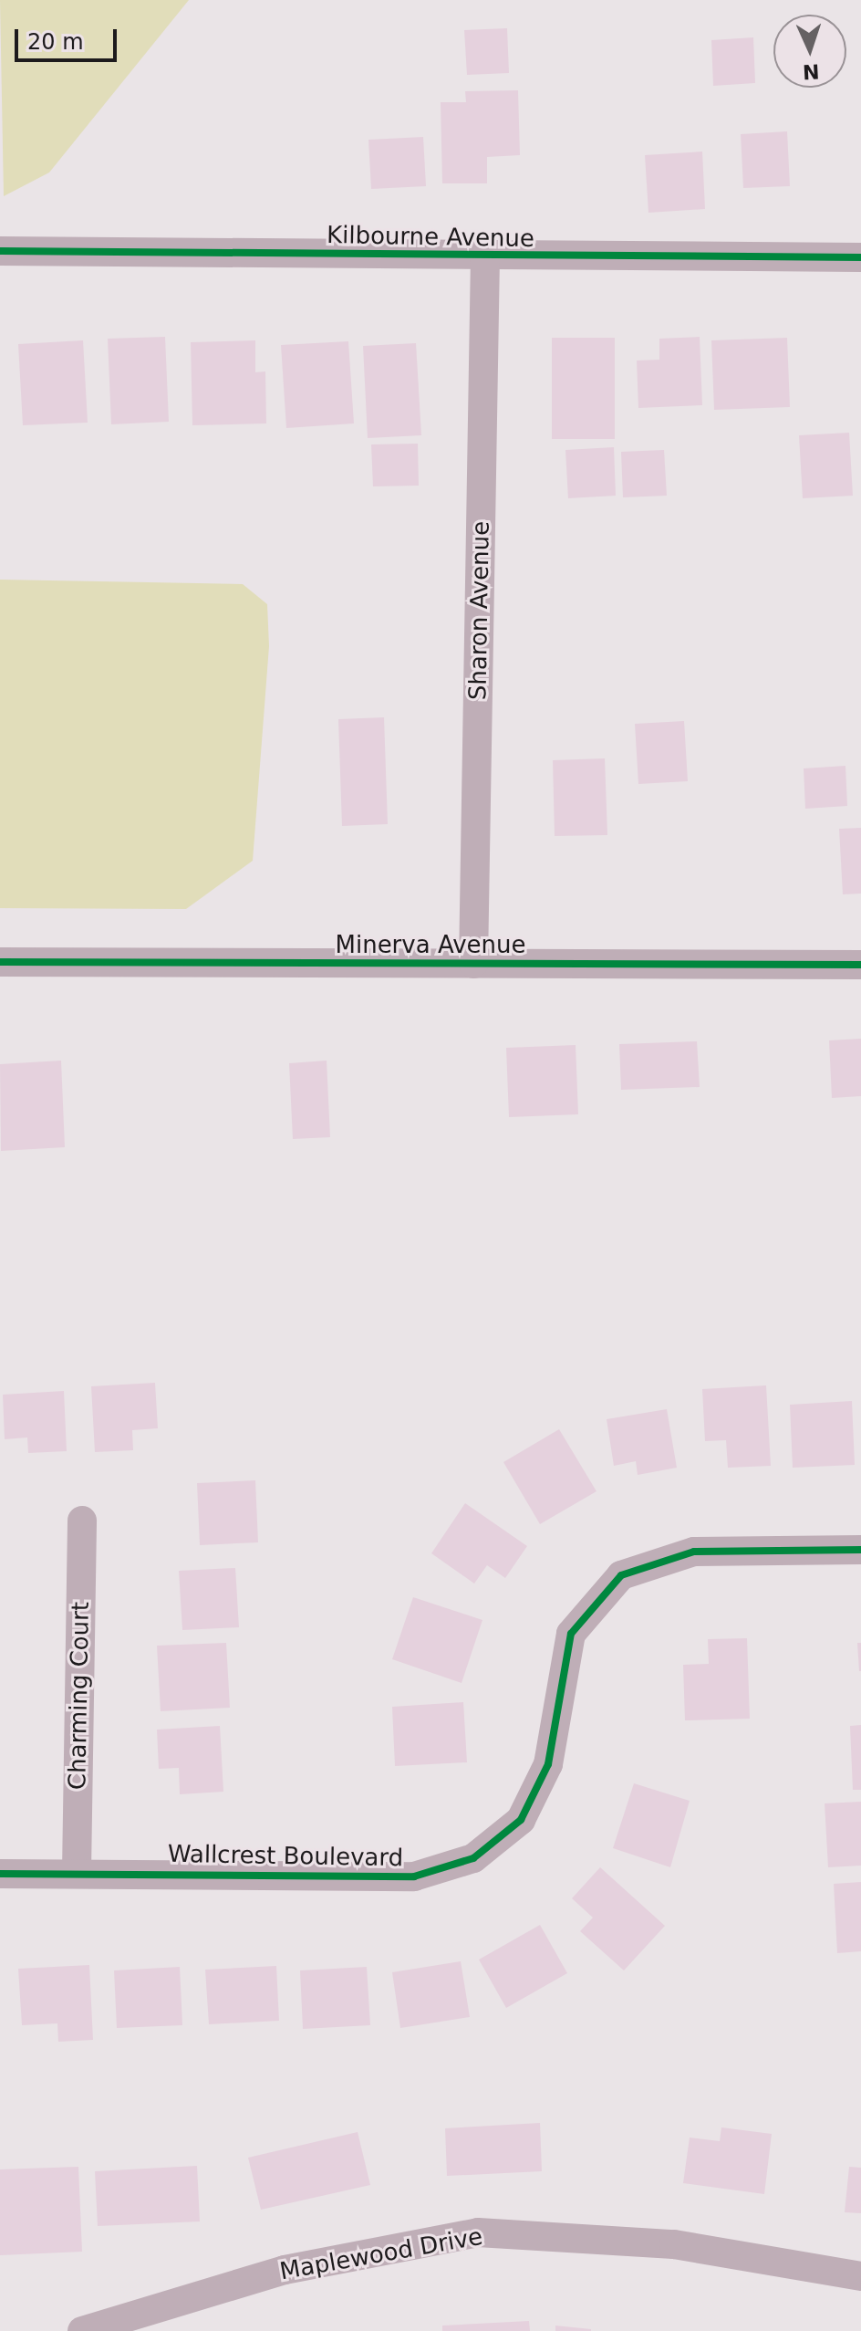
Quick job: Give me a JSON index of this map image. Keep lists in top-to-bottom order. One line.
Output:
{"streets":{"street":["Kilbourne Avenue","Sharon Avenue","Minerva Avenue","Charming Court","Wallcrest Boulevard","Maplewood Drive"]},"crossings":[["Kilbourne Avenue","Sharon Avenue"],["Sharon Avenue","Minerva Avenue"],["Charming Court","Wallcrest Boulevard"]],"scale_bar":"20 m","north":"bottom"}
